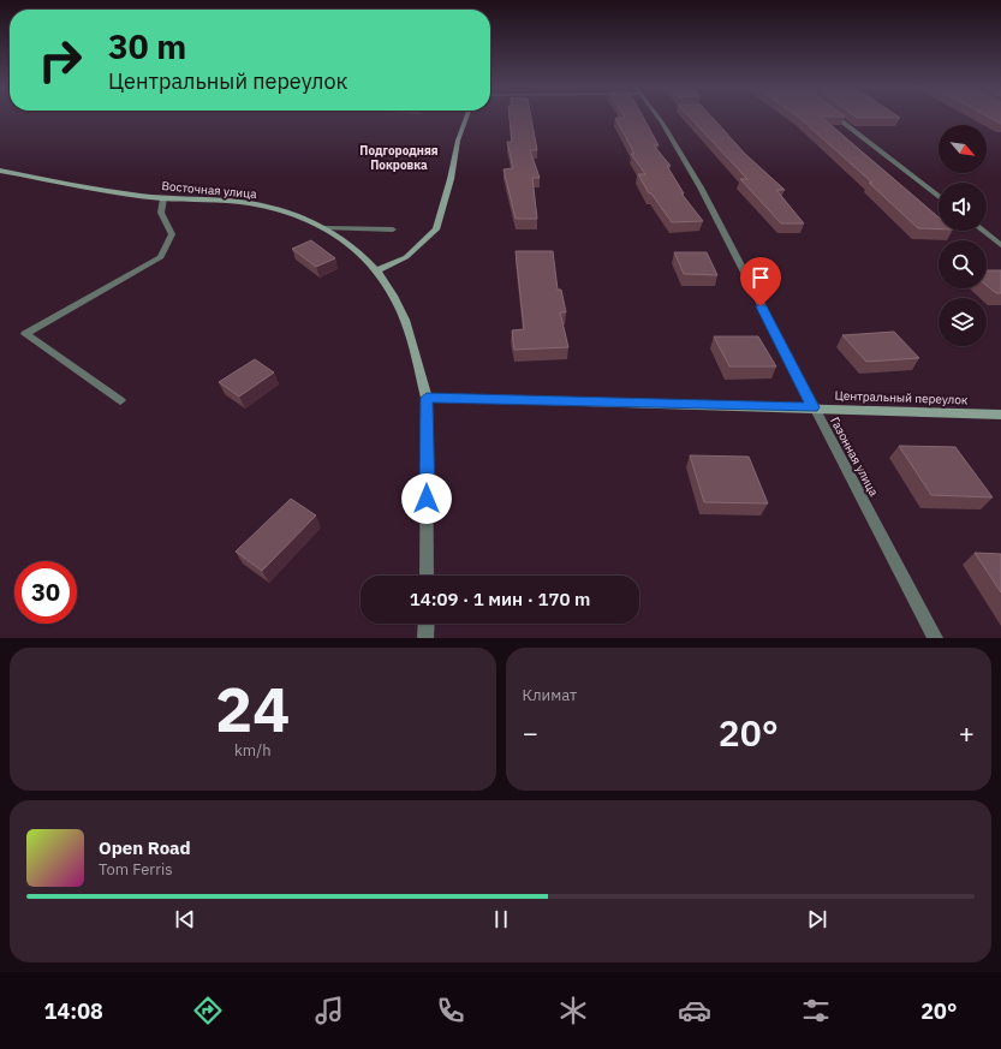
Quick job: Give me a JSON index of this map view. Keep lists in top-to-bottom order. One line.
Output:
{"streets":{"street":["Восточная улица","Центральный переулок","Газонная улица"]},"crossings":[["Восточная улица","Центральный переулок"],["Центральный переулок","Газонная улица"]],"districts":["Подгородняя Покровка"],"north":"bottom right","page":{"turn":["30 m","Центральный переулок"],"limit":"30","trip":"14:09 · 1 мин · 170 m","tile":[["24","km/h"],"Климат"],"heat":["−","20°","+"],"song":["Open Road","Tom Ferris"],"tabs":["14:08","20°"]}}
